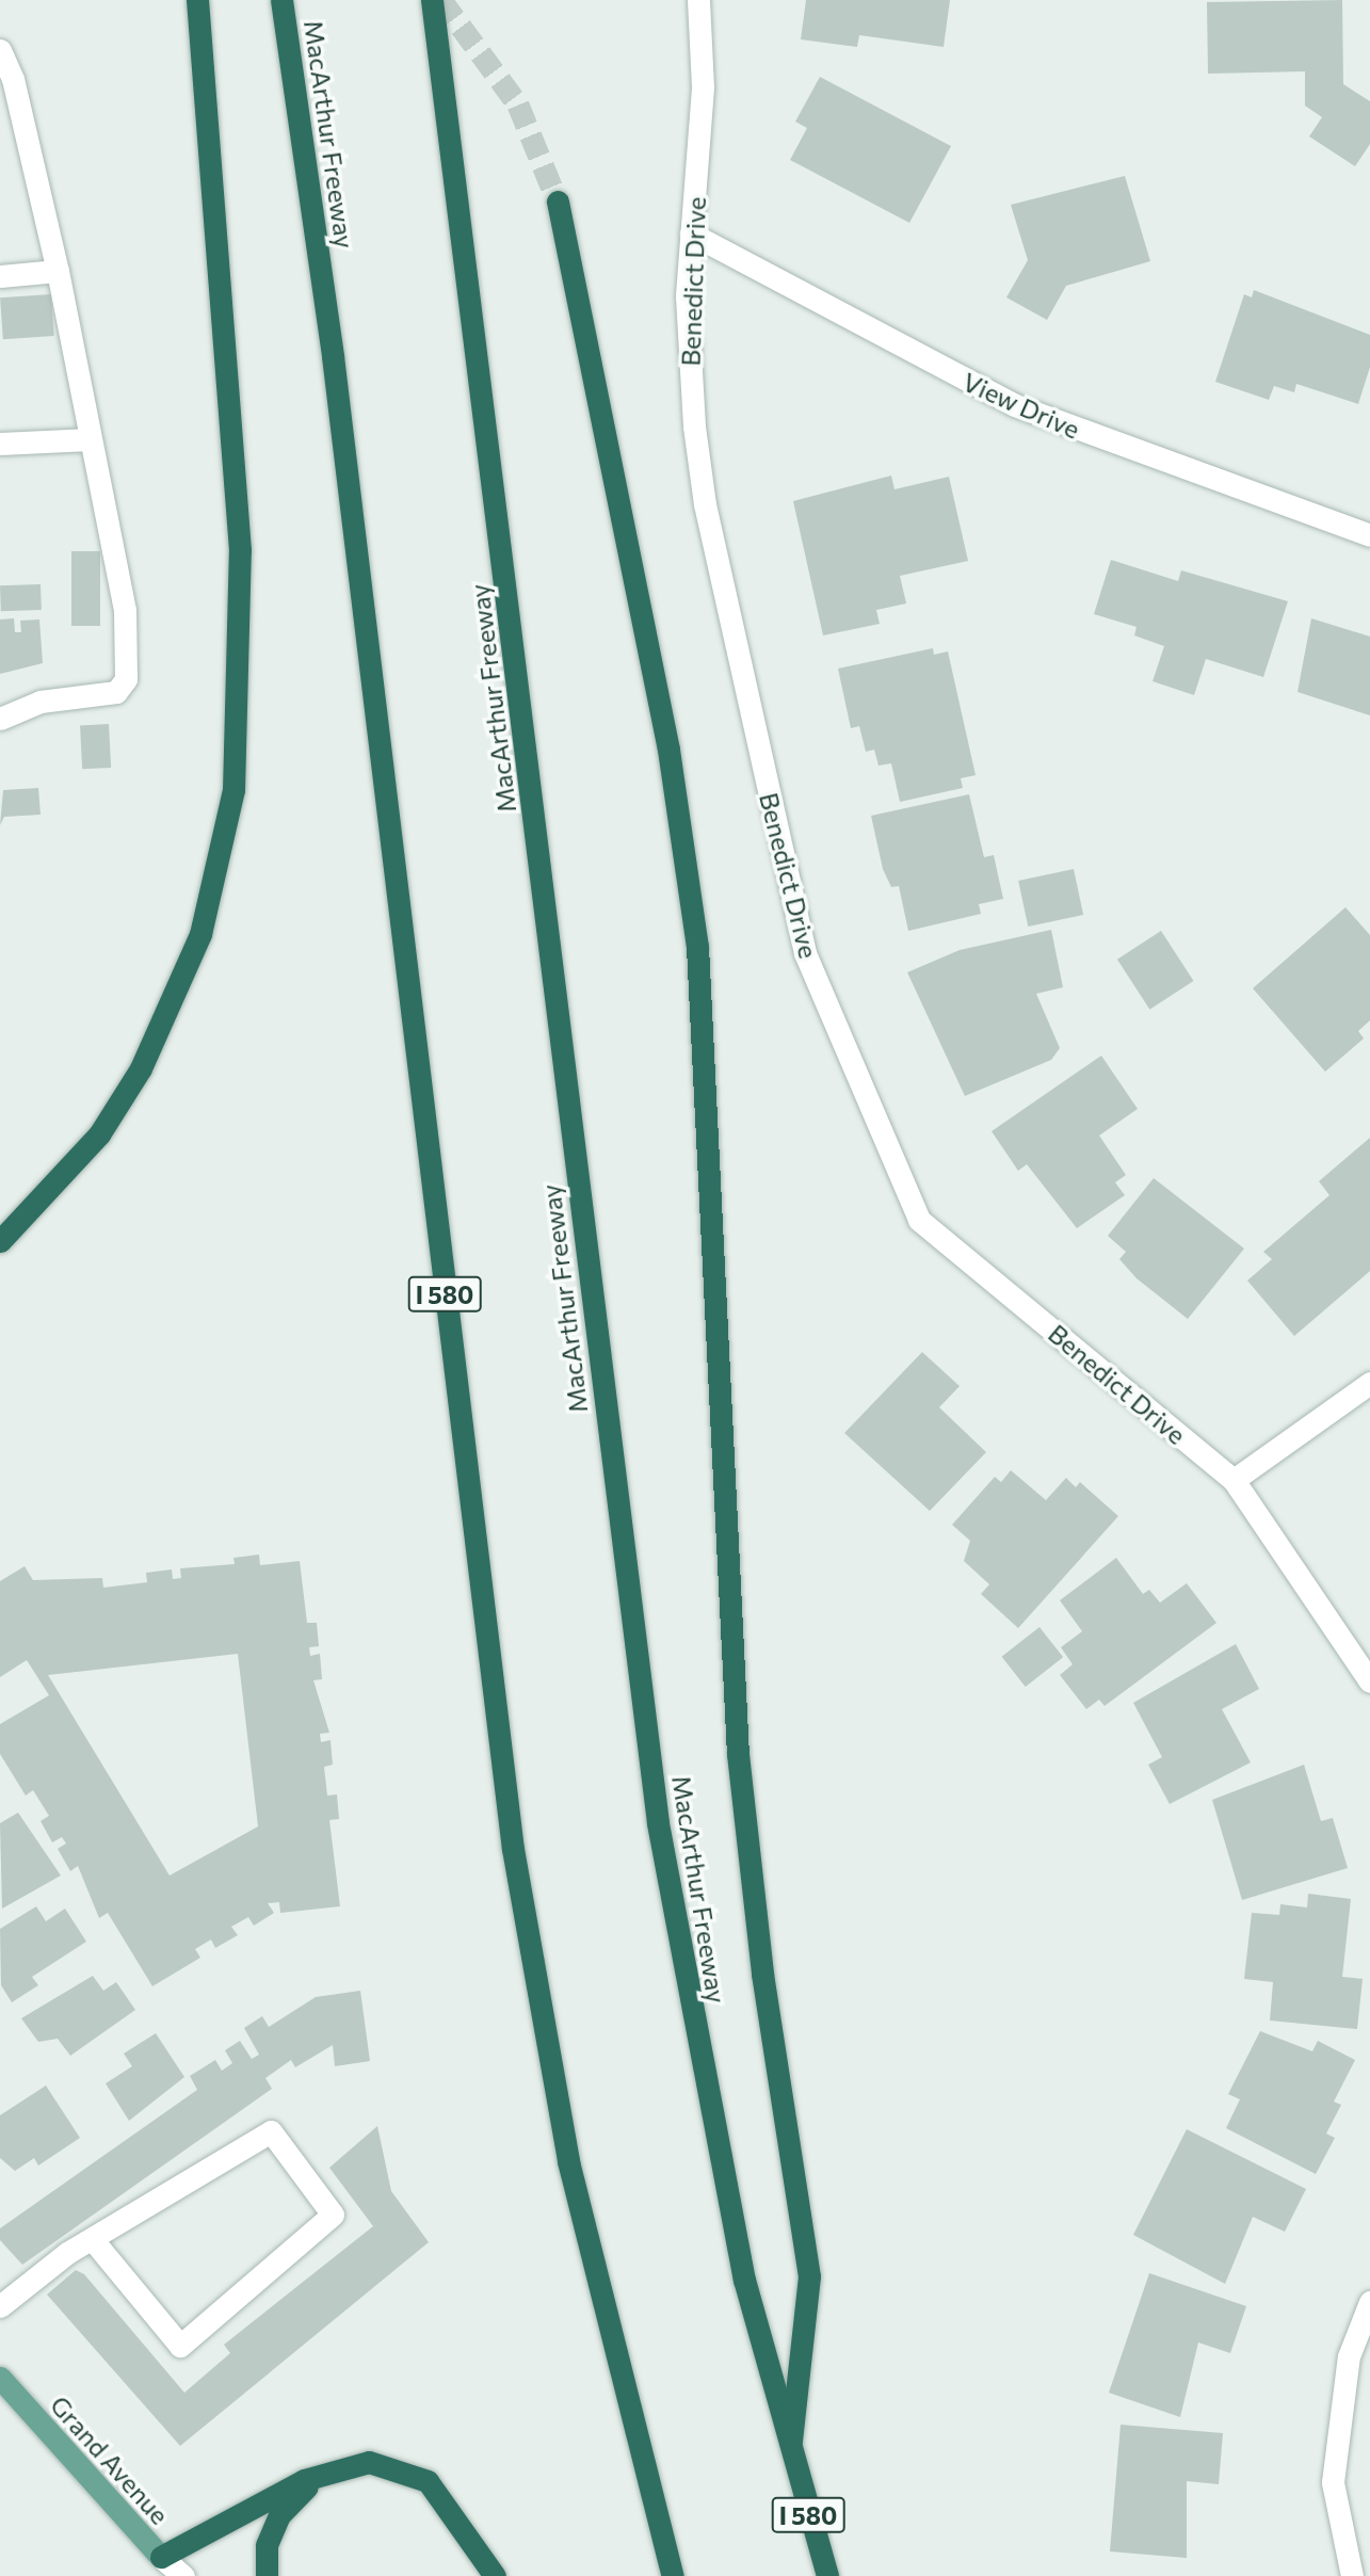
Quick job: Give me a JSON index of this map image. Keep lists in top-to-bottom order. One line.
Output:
{"streets":{"highway":["MacArthur Freeway","I 580"],"main road":["Grand Avenue"],"street":["Benedict Drive","View Drive"]},"crossings":[["Benedict Drive","View Drive"]]}
